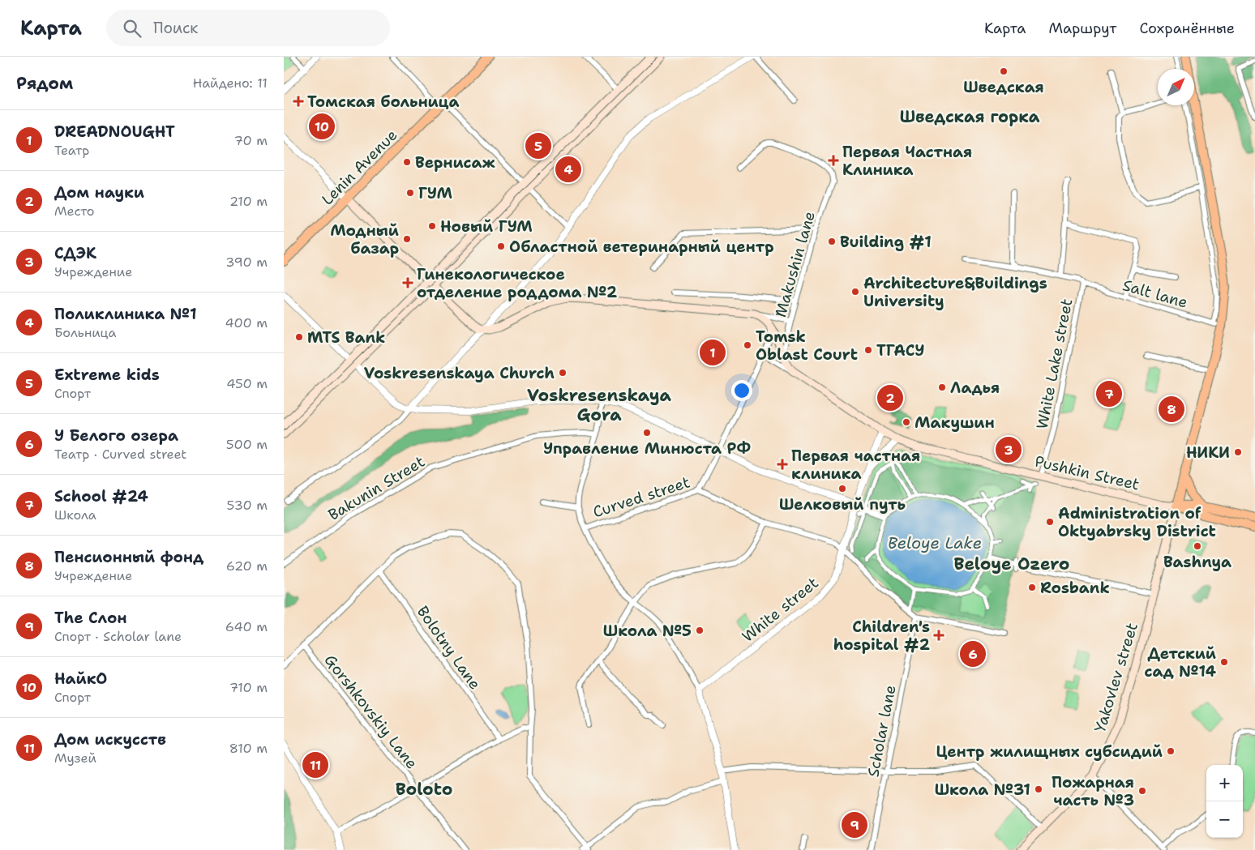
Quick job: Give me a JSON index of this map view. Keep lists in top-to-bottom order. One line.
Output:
{"streets":{"main road":["Lenin Avenue","Pushkin Street","Yakovlev street"],"street":["Makushin lane","Salt lane","White Lake street","Bakunin Street","Curved street","White street","Bolotny Lane","Gorshkovskiy Lane","Scholar lane"]},"crossings":[["Makushin lane","Pushkin Street"],["Makushin lane","Curved street"],["Salt lane","White Lake street"],["White Lake street","Pushkin Street"],["Pushkin Street","Yakovlev street"],["Curved street","White street"],["Curved street","Scholar lane"]],"districts":["Шведская горка","Voskresenskaya Gora","Beloye Ozero","Boloto"],"water":["Beloye Lake"],"places":{"other":["Шведская","Вернисаж","ГУМ","Новый ГУМ","Модный базар","Building #1","Областной ветеринарный центр","Architecture&Buildings University","MTS Bank","Tomsk Oblast Court","ТГАСУ","Voskresenskaya Church","Ладья","Макушин","Управление Минюста РФ","НИКИ","Шелковый путь","Administration of Oktyabrsky District","Bashnya","Rosbank","Школа №5","Детский сад №14","Центр жилищных субсидий","Школа №31","Пожарная часть №3"],"health":["Томская больница","Первая Частная Клиника","Гинекологическое отделение роддома №2","Первая частная клиника","Children's hospital #2"]},"north":"top right","page":{"header":"Карта","search":"Поиск","nav":["Карта","Маршрут","Сохранённые"],"heading":["Рядом","Найдено: 11"],"list":[{"mark":"1","name":"DREADNOUGHT","note":"Театр","value":"70 m"},{"mark":"2","name":"Дом науки","note":"Место","value":"210 m"},{"mark":"3","name":"СДЭК","note":"Учреждение","value":"390 m"},{"mark":"4","name":"Поликлиника №1","note":"Больница","value":"400 m"},{"mark":"5","name":"Extreme kids","note":"Спорт","value":"450 m"},{"mark":"6","name":"У Белого озера","note":"Театр · Curved street","value":"500 m"},{"mark":"7","name":"School #24","note":"Школа","value":"530 m"},{"mark":"8","name":"Пенсионный фонд","note":"Учреждение","value":"620 m"},{"mark":"9","name":"The Слон","note":"Спорт · Scholar lane","value":"640 m"},{"mark":"10","name":"НайкО","note":"Спорт","value":"710 m"},{"mark":"11","name":"Дом искусств","note":"Музей","value":"810 m"}],"pins":["10","5","4","1","7","2","8","3","6","11","9"],"map_buttons":["+","−"]}}
